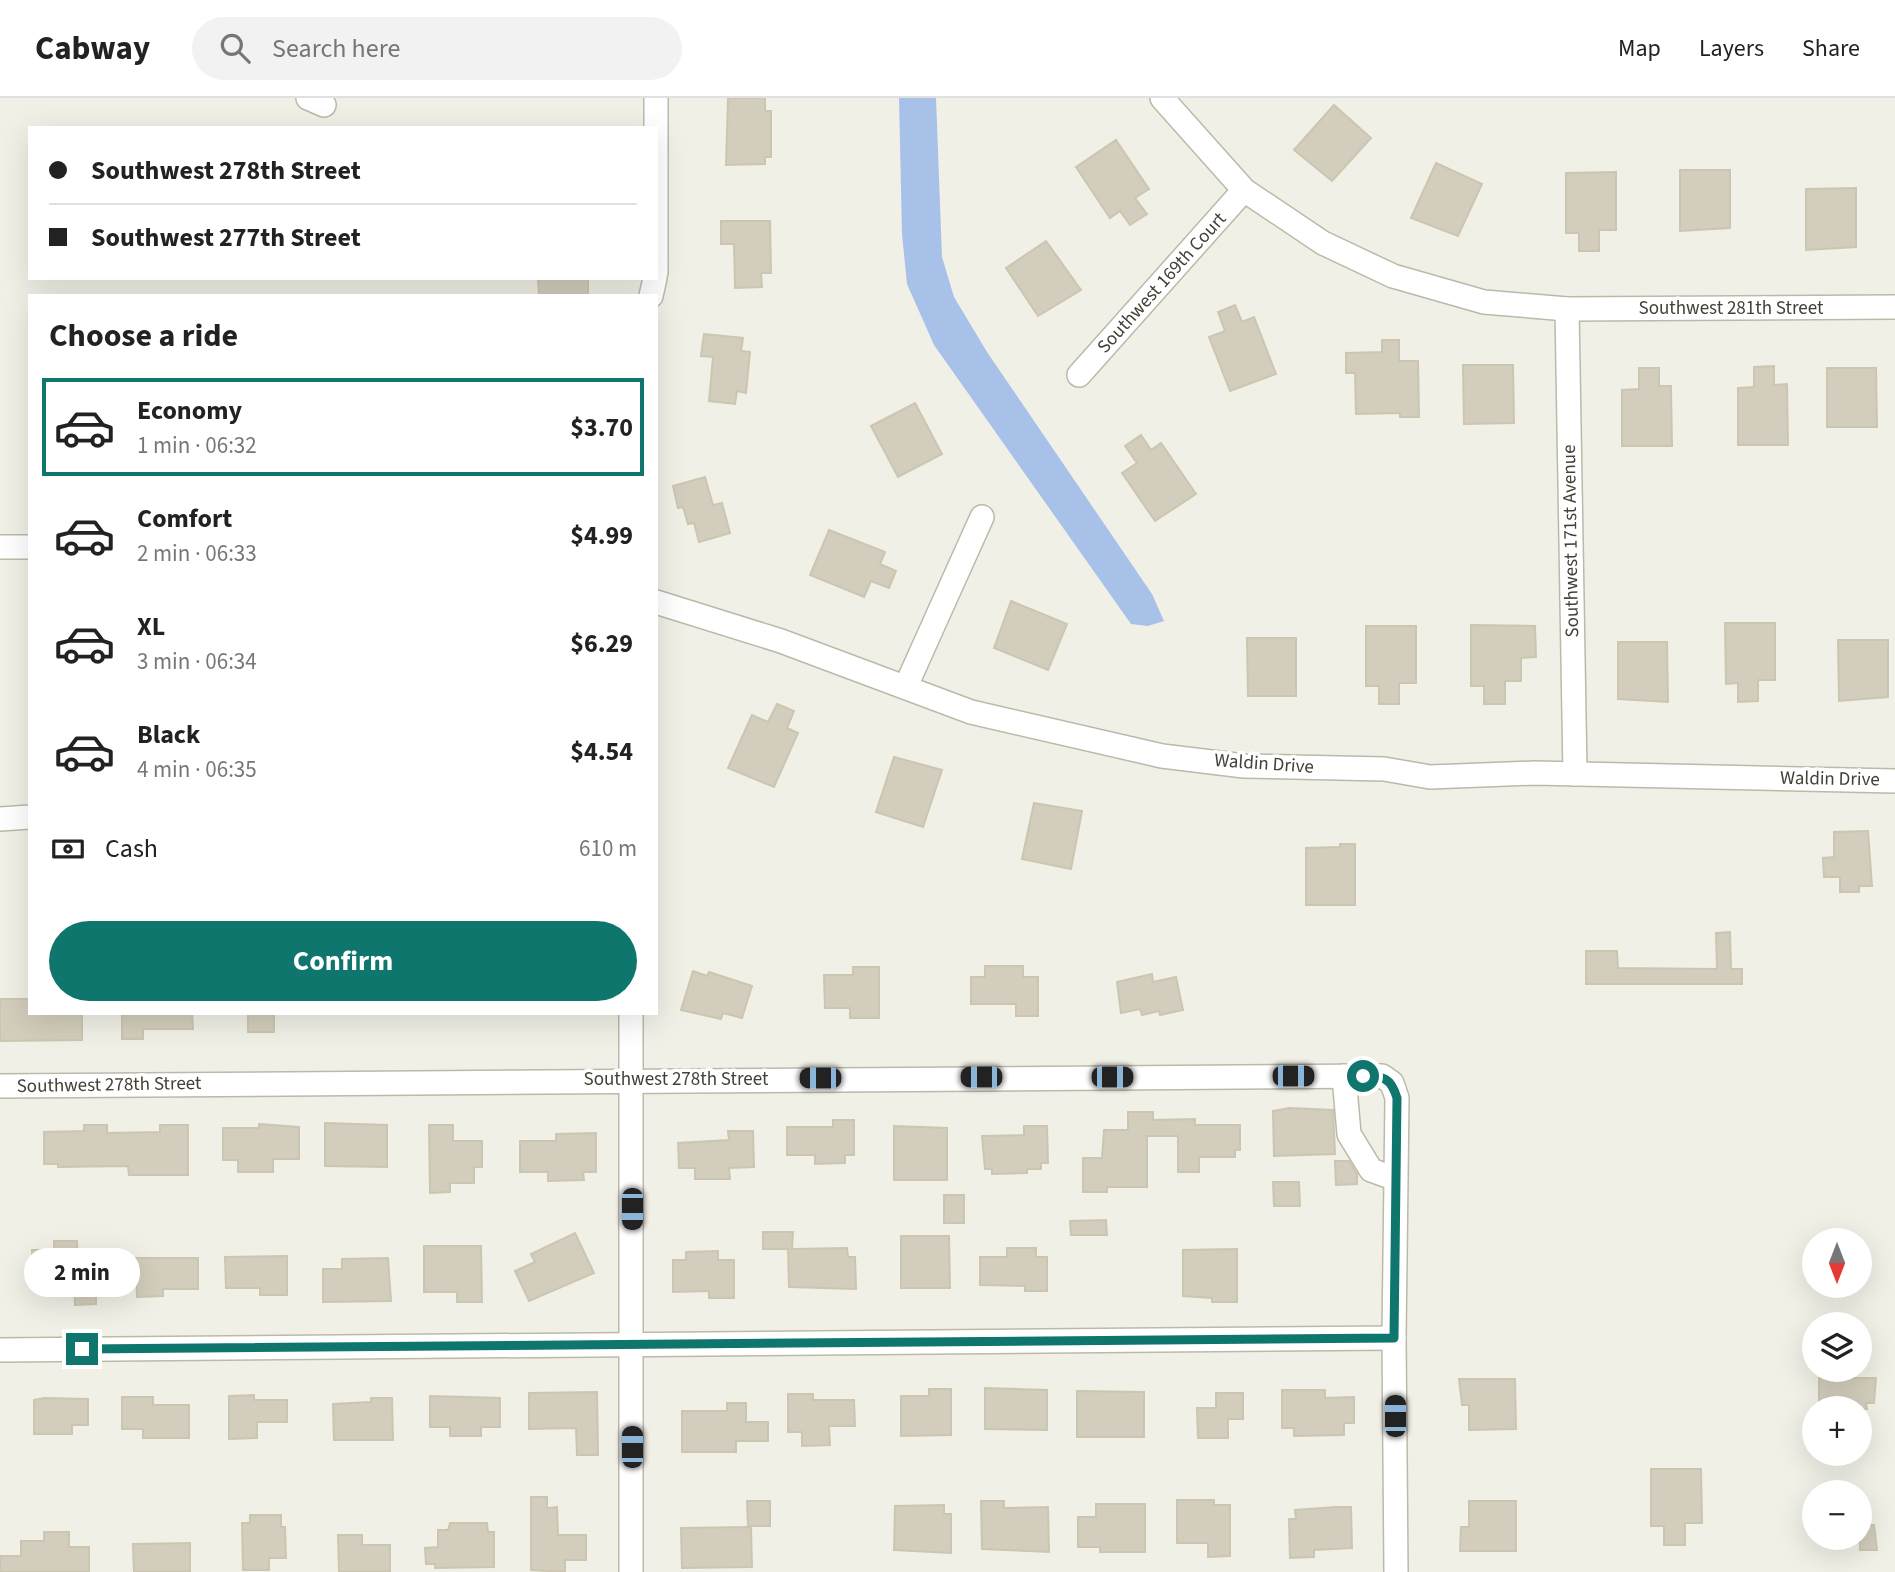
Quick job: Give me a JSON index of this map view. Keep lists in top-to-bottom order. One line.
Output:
{"streets":{"street":["Southwest 169th Court","Southwest 281th Street","Southwest 171st Avenue","Waldin Drive","Southwest 278th Street"]},"crossings":[["Southwest 169th Court","Southwest 281th Street"],["Southwest 281th Street","Southwest 171st Avenue"],["Southwest 171st Avenue","Waldin Drive"]],"north":"bottom","page":{"header":"Cabway","search":"Search here","nav":["Map","Layers","Share"],"banner":["Southwest 278th Street","Southwest 277th Street"],"heading":"Choose a ride","list":[{"name":"Economy","note":"1 min · 06:32","value":"$3.70"},{"name":"Comfort","note":"2 min · 06:33","value":"$4.99"},{"name":"XL","note":"3 min · 06:34","value":"$6.29"},{"name":"Black","note":"4 min · 06:35","value":"$4.54"}],"pay":["Cash","610 m"],"buttons":"Confirm","map_buttons":["+","−"],"bubble":"2 min"}}
